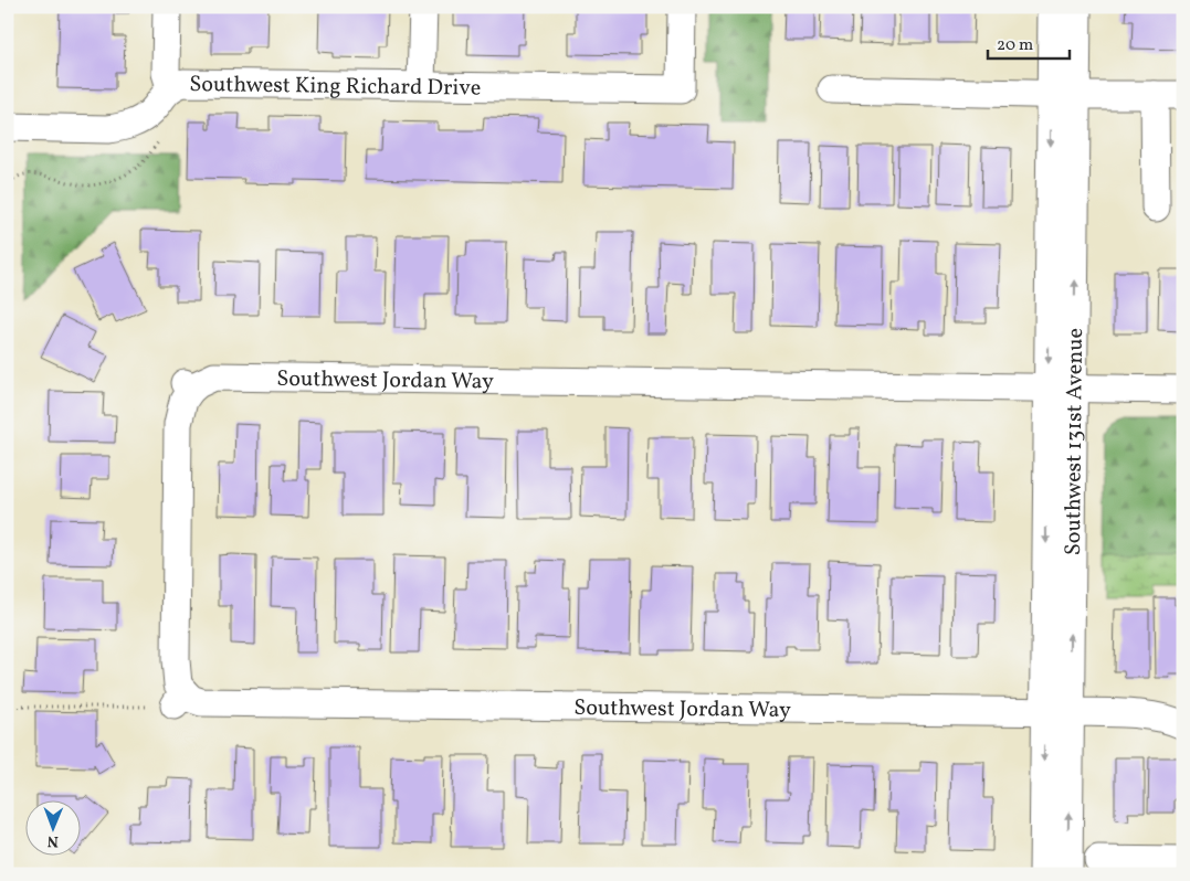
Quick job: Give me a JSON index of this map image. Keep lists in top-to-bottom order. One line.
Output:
{"streets":{"street":["Southwest King Richard Drive","Southwest Jordan Way","Southwest 131st Avenue"]},"crossings":[["Southwest Jordan Way","Southwest 131st Avenue"]],"scale_bar":"20 m","north":"bottom"}
